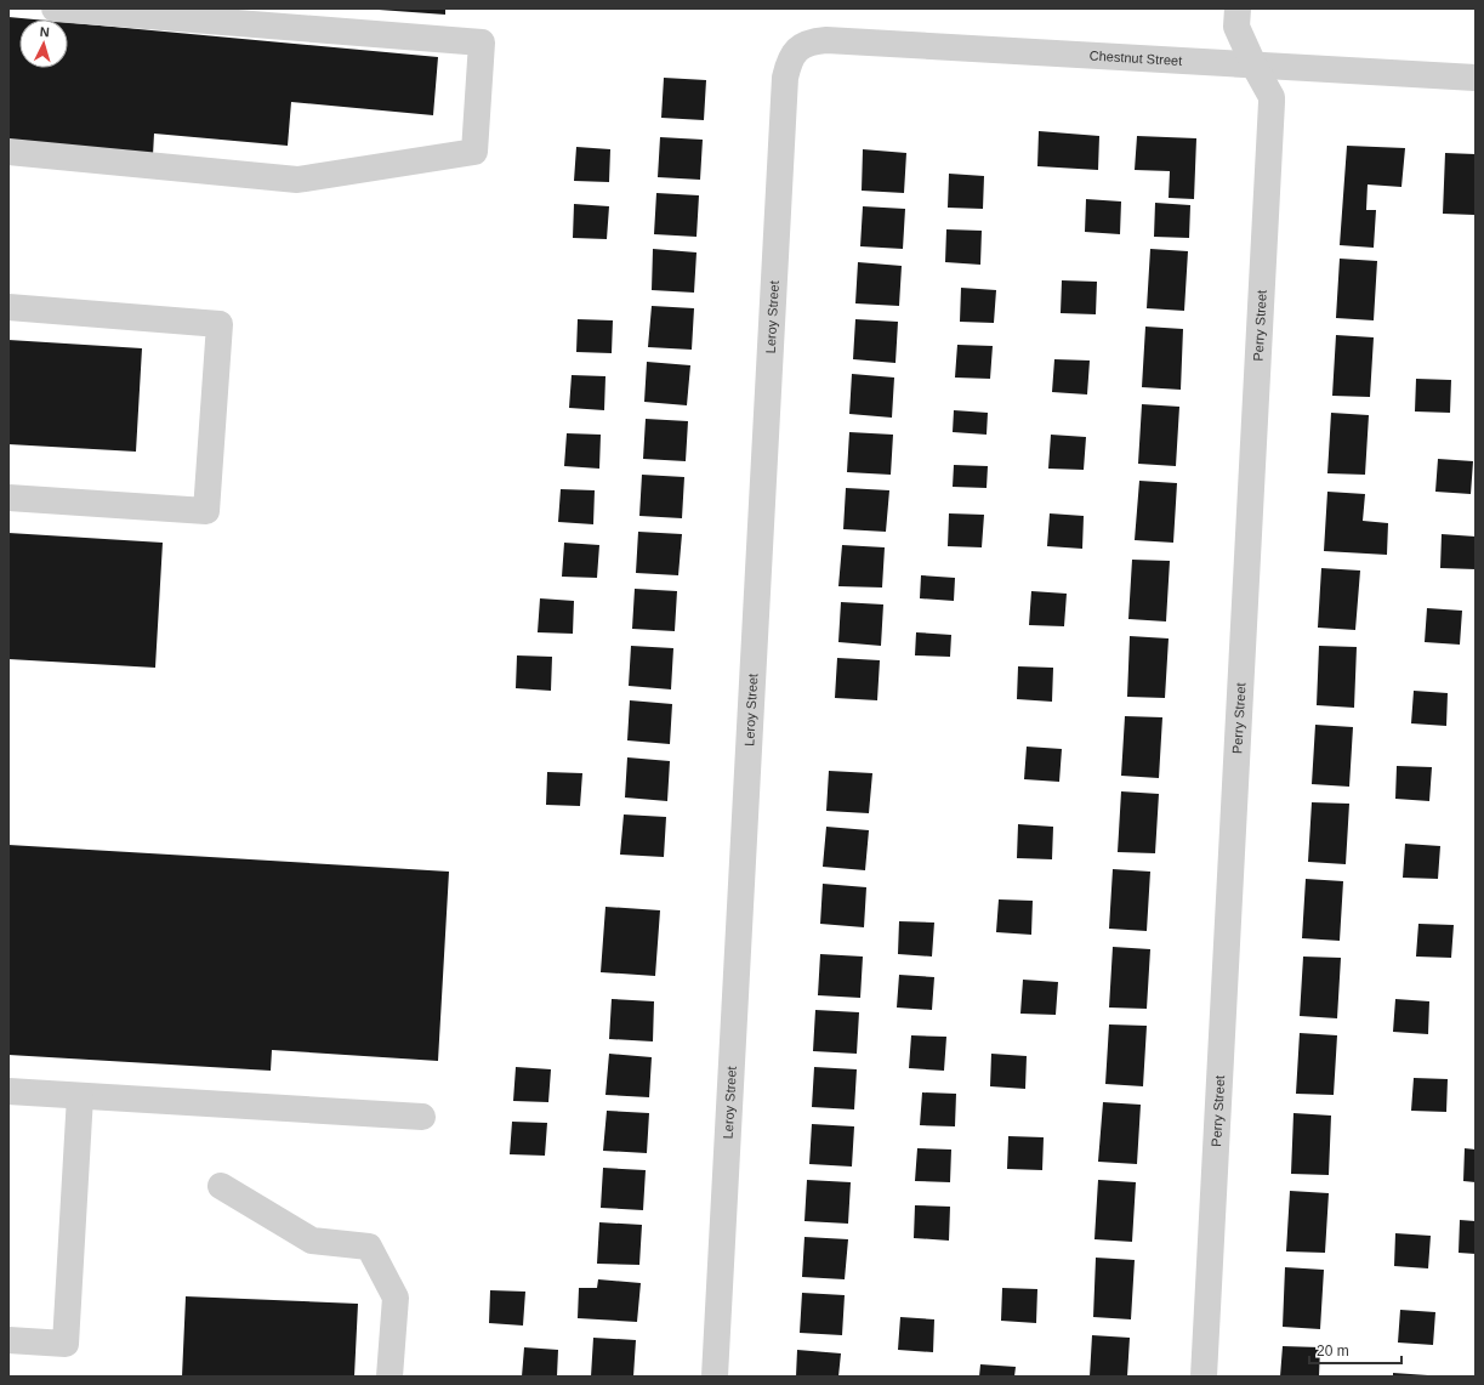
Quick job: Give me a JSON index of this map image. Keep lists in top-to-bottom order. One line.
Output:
{"streets":{"street":["Chestnut Street","Leroy Street","Perry Street"]},"crossings":[["Chestnut Street","Leroy Street"],["Chestnut Street","Perry Street"]],"scale_bar":"20 m","north":"top"}
